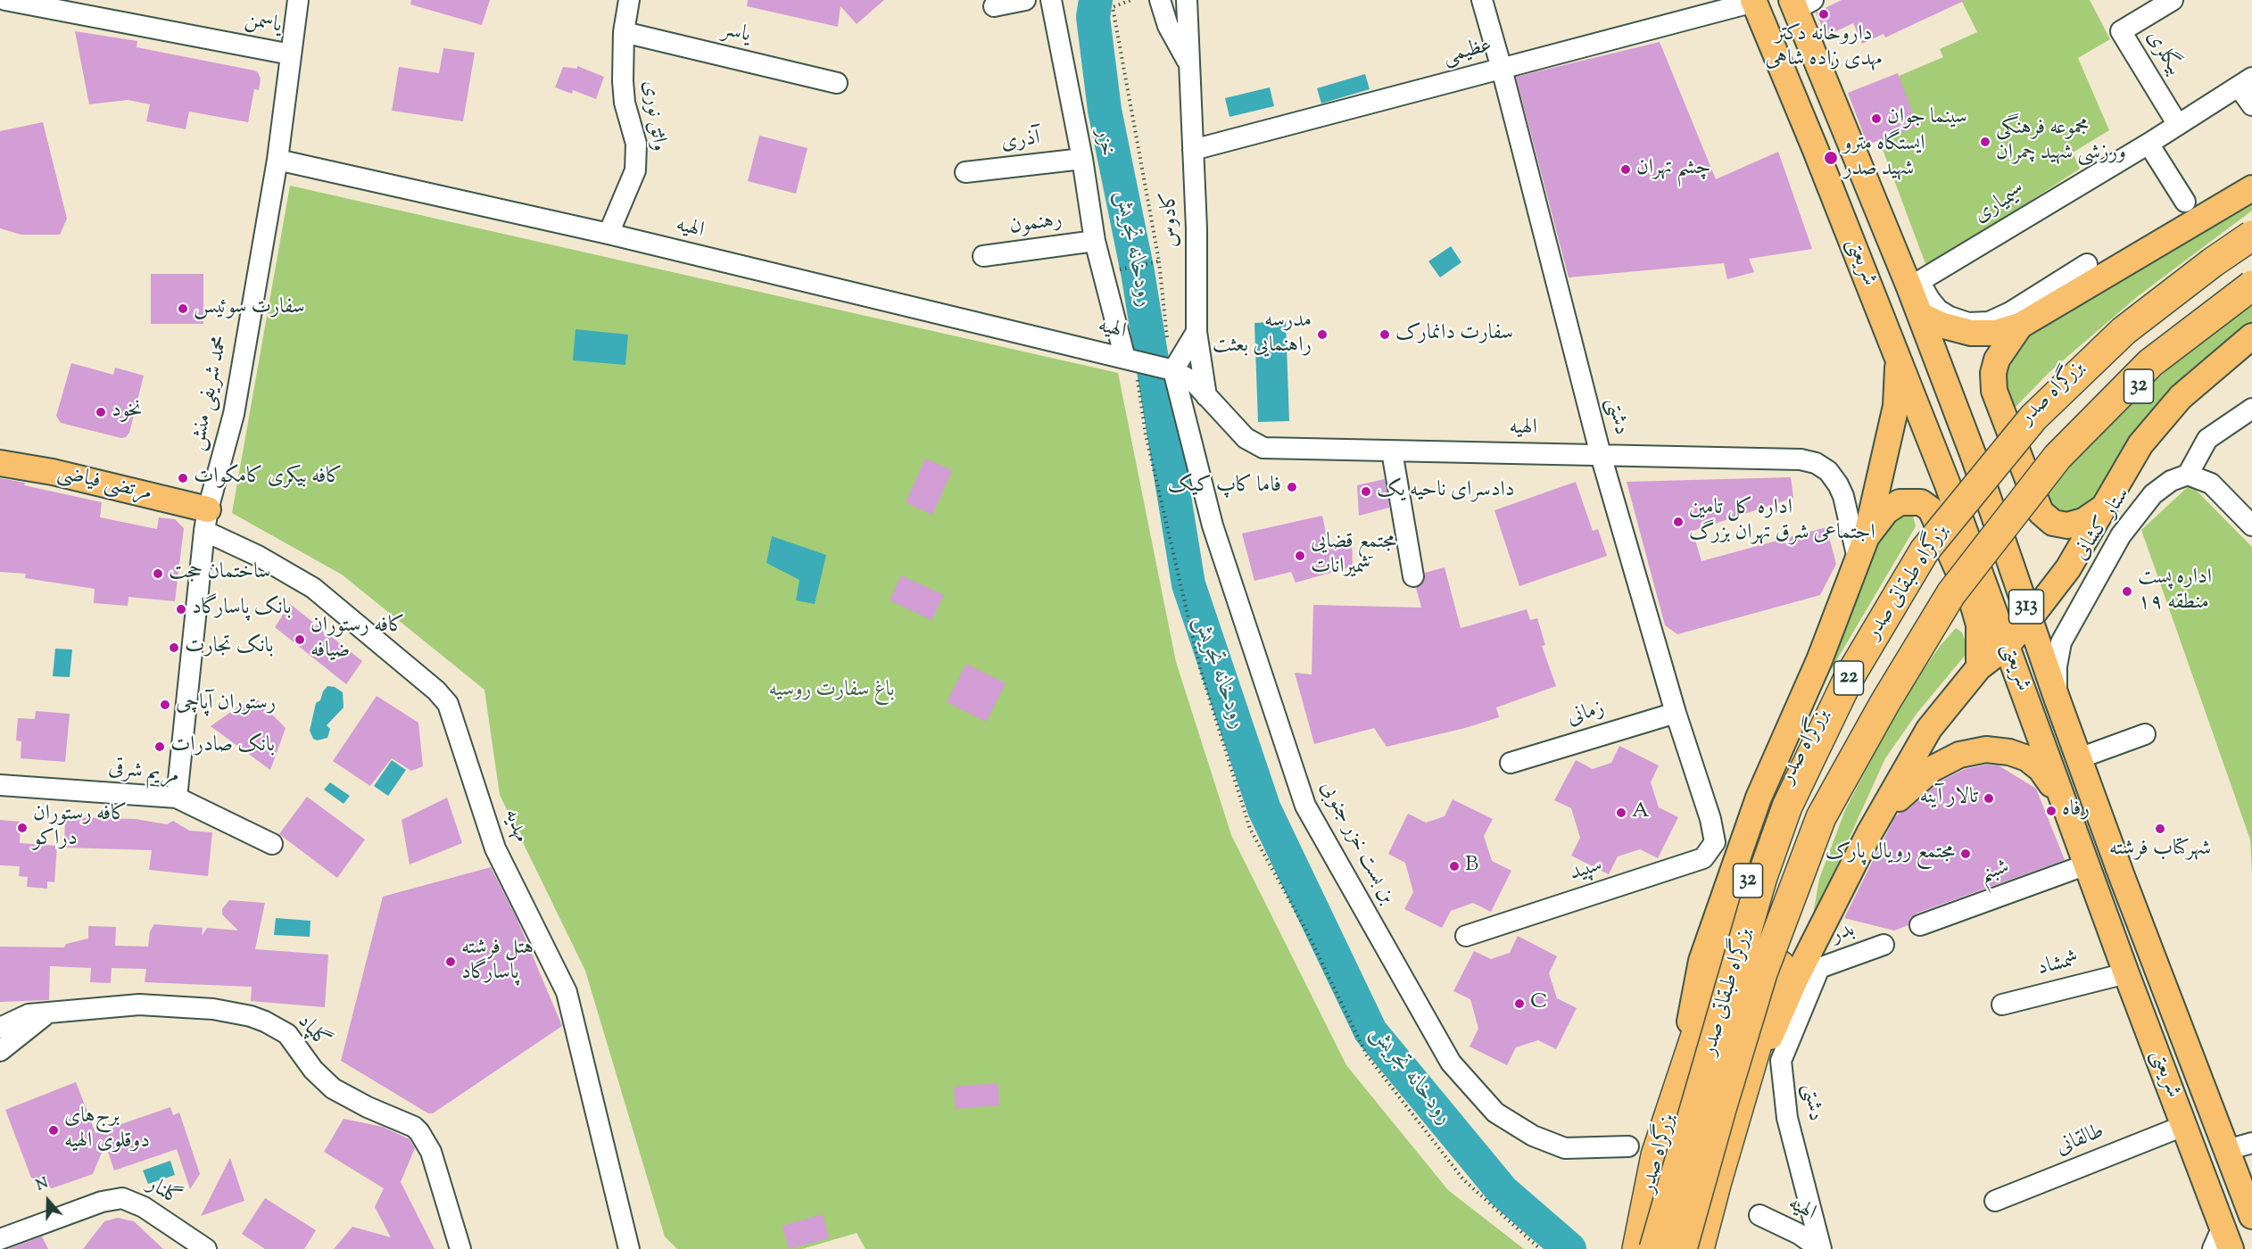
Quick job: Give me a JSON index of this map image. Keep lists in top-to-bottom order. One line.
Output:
{"streets":{"highway":["32","بزرگراه صدر","بزرگراه طبقاتی صدر","22"],"main road":["شریعتی","مرتضی فیاضی","313"],"street":["یاسمن","یاسر","عظیمی","بیگلری","واثق نوری","آذری","خزر","سیمیاری","کادوس","رهنمون","الهیه","محمد شریفی منش","دشتی","ستار کشانی","زمانی","مریم شرقی","مهدیه","بن بست خزر جنوبی","سپید","شبنم","بدر","شمشاد","گلپاد","طالقانی","گلنار"]},"crossings":[["یاسمن","محمد شریفی منش"],["یاسر","واثق نوری"],["عظیمی","کادوس"],["عظیمی","شریعتی"],["عظیمی","دشتی"],["بیگلری","سیمیاری"],["واثق نوری","الهیه"],["آذری","خزر"],["خزر","رهنمون"],["خزر","الهیه"],["سیمیاری","شریعتی"],["کادوس","الهیه"],["الهیه","محمد شریفی منش"],["الهیه","دشتی"],["الهیه","بن بست خزر جنوبی"],["شریعتی","ستار کشانی"],["شریعتی","شبنم"],["شریعتی","شمشاد"],["شریعتی","طالقانی"],["محمد شریفی منش","مرتضی فیاضی"],["محمد شریفی منش","مریم شرقی"],["محمد شریفی منش","مهدیه"],["بزرگراه صدر","بزرگراه طبقاتی صدر"],["دشتی","زمانی"],["دشتی","سپید"],["دشتی","بدر"],["مرتضی فیاضی","مهدیه"]],"water":["رودخانه تجریش"],"parks":["باغ سفارت روسیه"],"places":["داروخانه دکتر مهدی زاده شاهی","سینما جوان","مجموعه فرهنگی ورزشی شهید چمران","ایستگاه مترو شهید صدر","چشم تهران","سفارت سوئیس","مدرسه راهنمایی بعثت","سفارت دانمارک","نخود","کافه بیکری کامکوات","فاما کاپ کیک","دادسرای ناحیه یک","اداره کل تامین اجتماعی شرق تهران بزرگ","مجتمع قضایی شمیرانات","ساختمان حجت","اداره پست منطقه ۱۹","بانک پاسارگاد","کافه رستوران ضیافه","بانک تجارت","رستوران آپاچی","بانک صادرات","تالار آینه","رفاه","A","کافه رستوران دراکو","شهرکتاب فرشته","مجتمع رویال پارک","B","هتل فرشته پاسارگاد","C","برج‌های دوقلوی الهیه"],"north":"top"}
